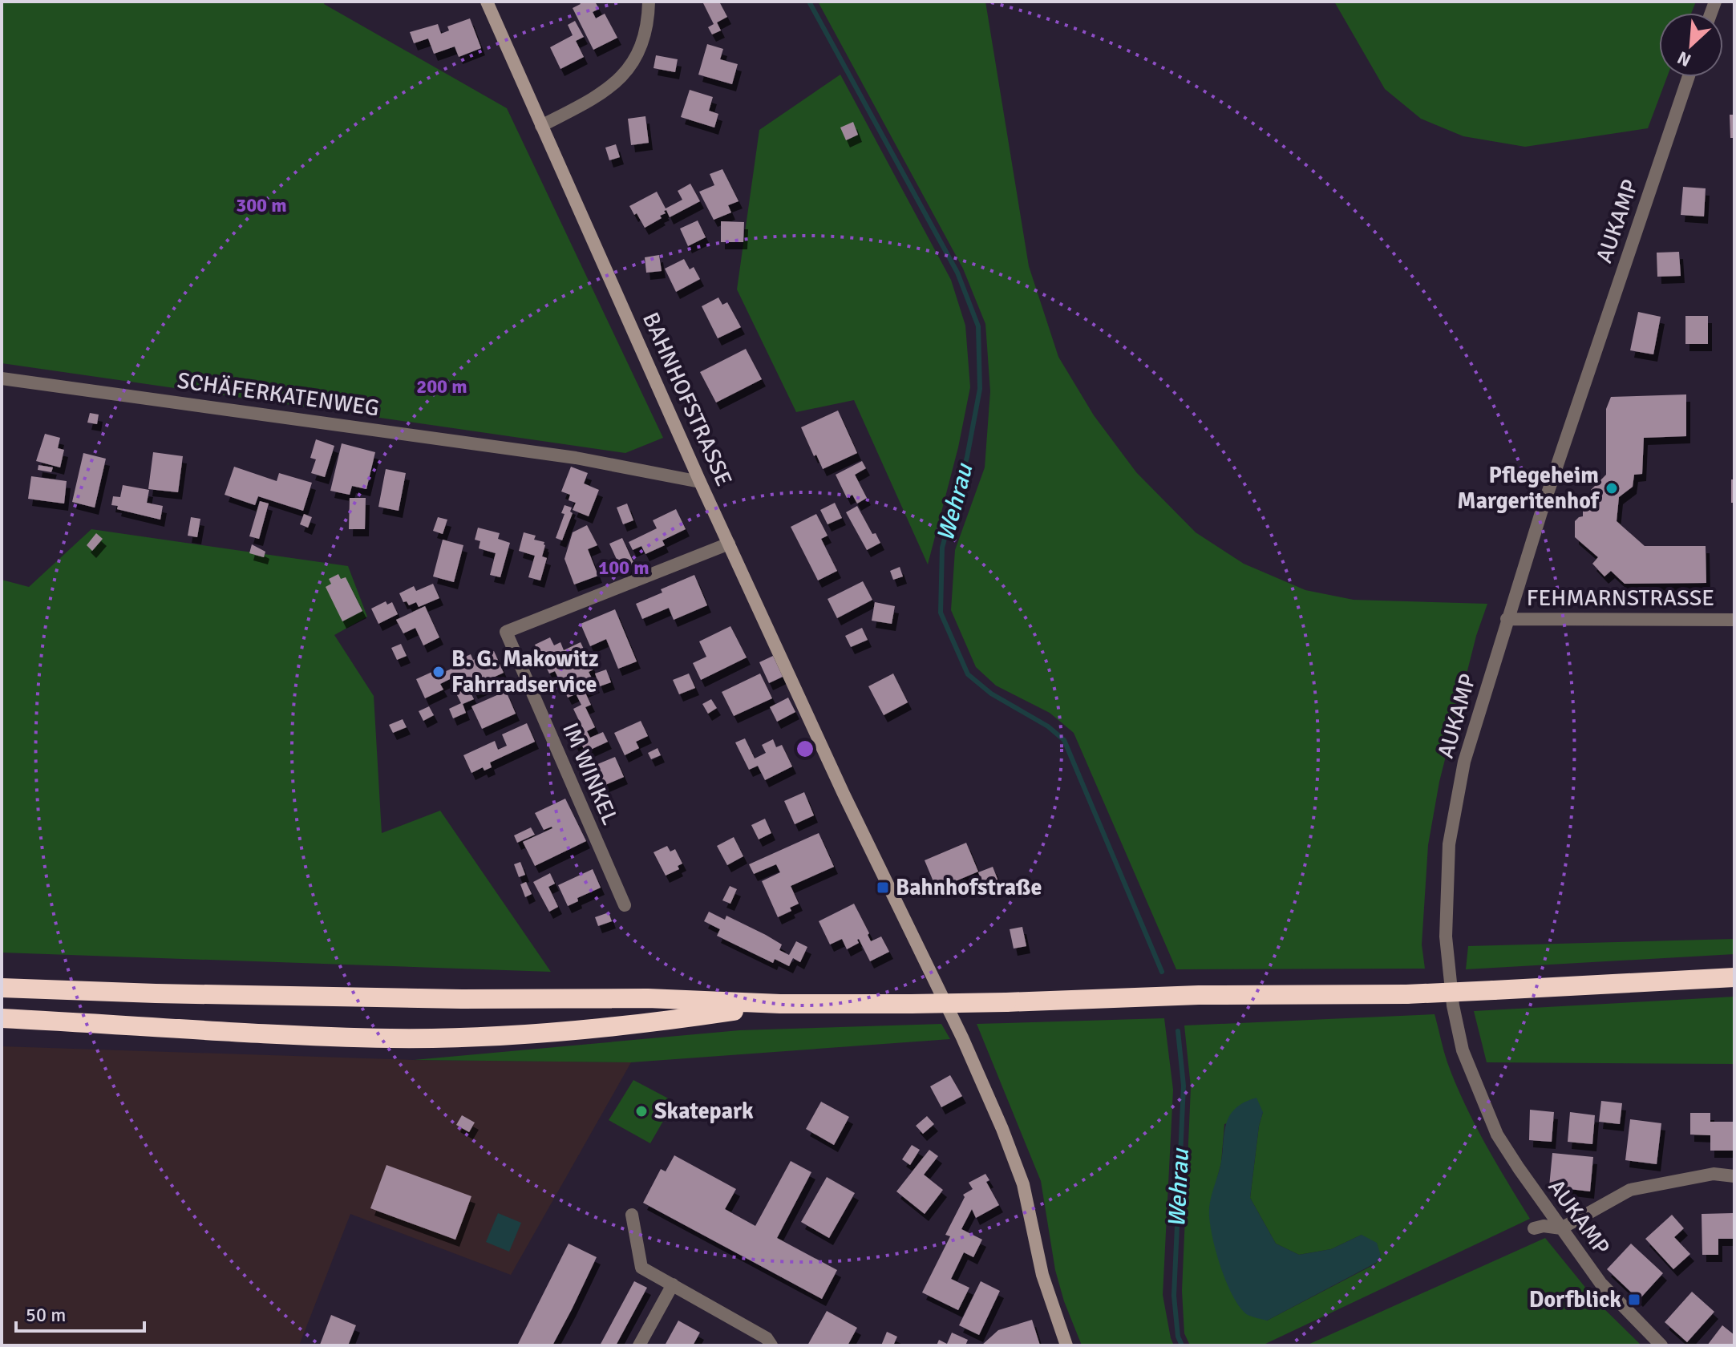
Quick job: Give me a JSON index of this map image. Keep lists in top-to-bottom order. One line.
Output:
{"streets":{"main road":["BAHNHOFSTRASSE"],"street":["AUKAMP","SCHÄFERKATENWEG","FEHMARNSTRASSE","IM WINKEL"]},"crossings":[["AUKAMP","FEHMARNSTRASSE"],["SCHÄFERKATENWEG","BAHNHOFSTRASSE"],["BAHNHOFSTRASSE","IM WINKEL"]],"water":["Wehrau"],"places":{"other":["Pflegeheim Margeritenhof","B. G. Makowitz Fahrradservice","Skatepark"],"transit":["Bahnhofstraße","Dorfblick"]},"scale_bar":"50 m","north":"bottom left","rings":["300 m","200 m","100 m"]}
